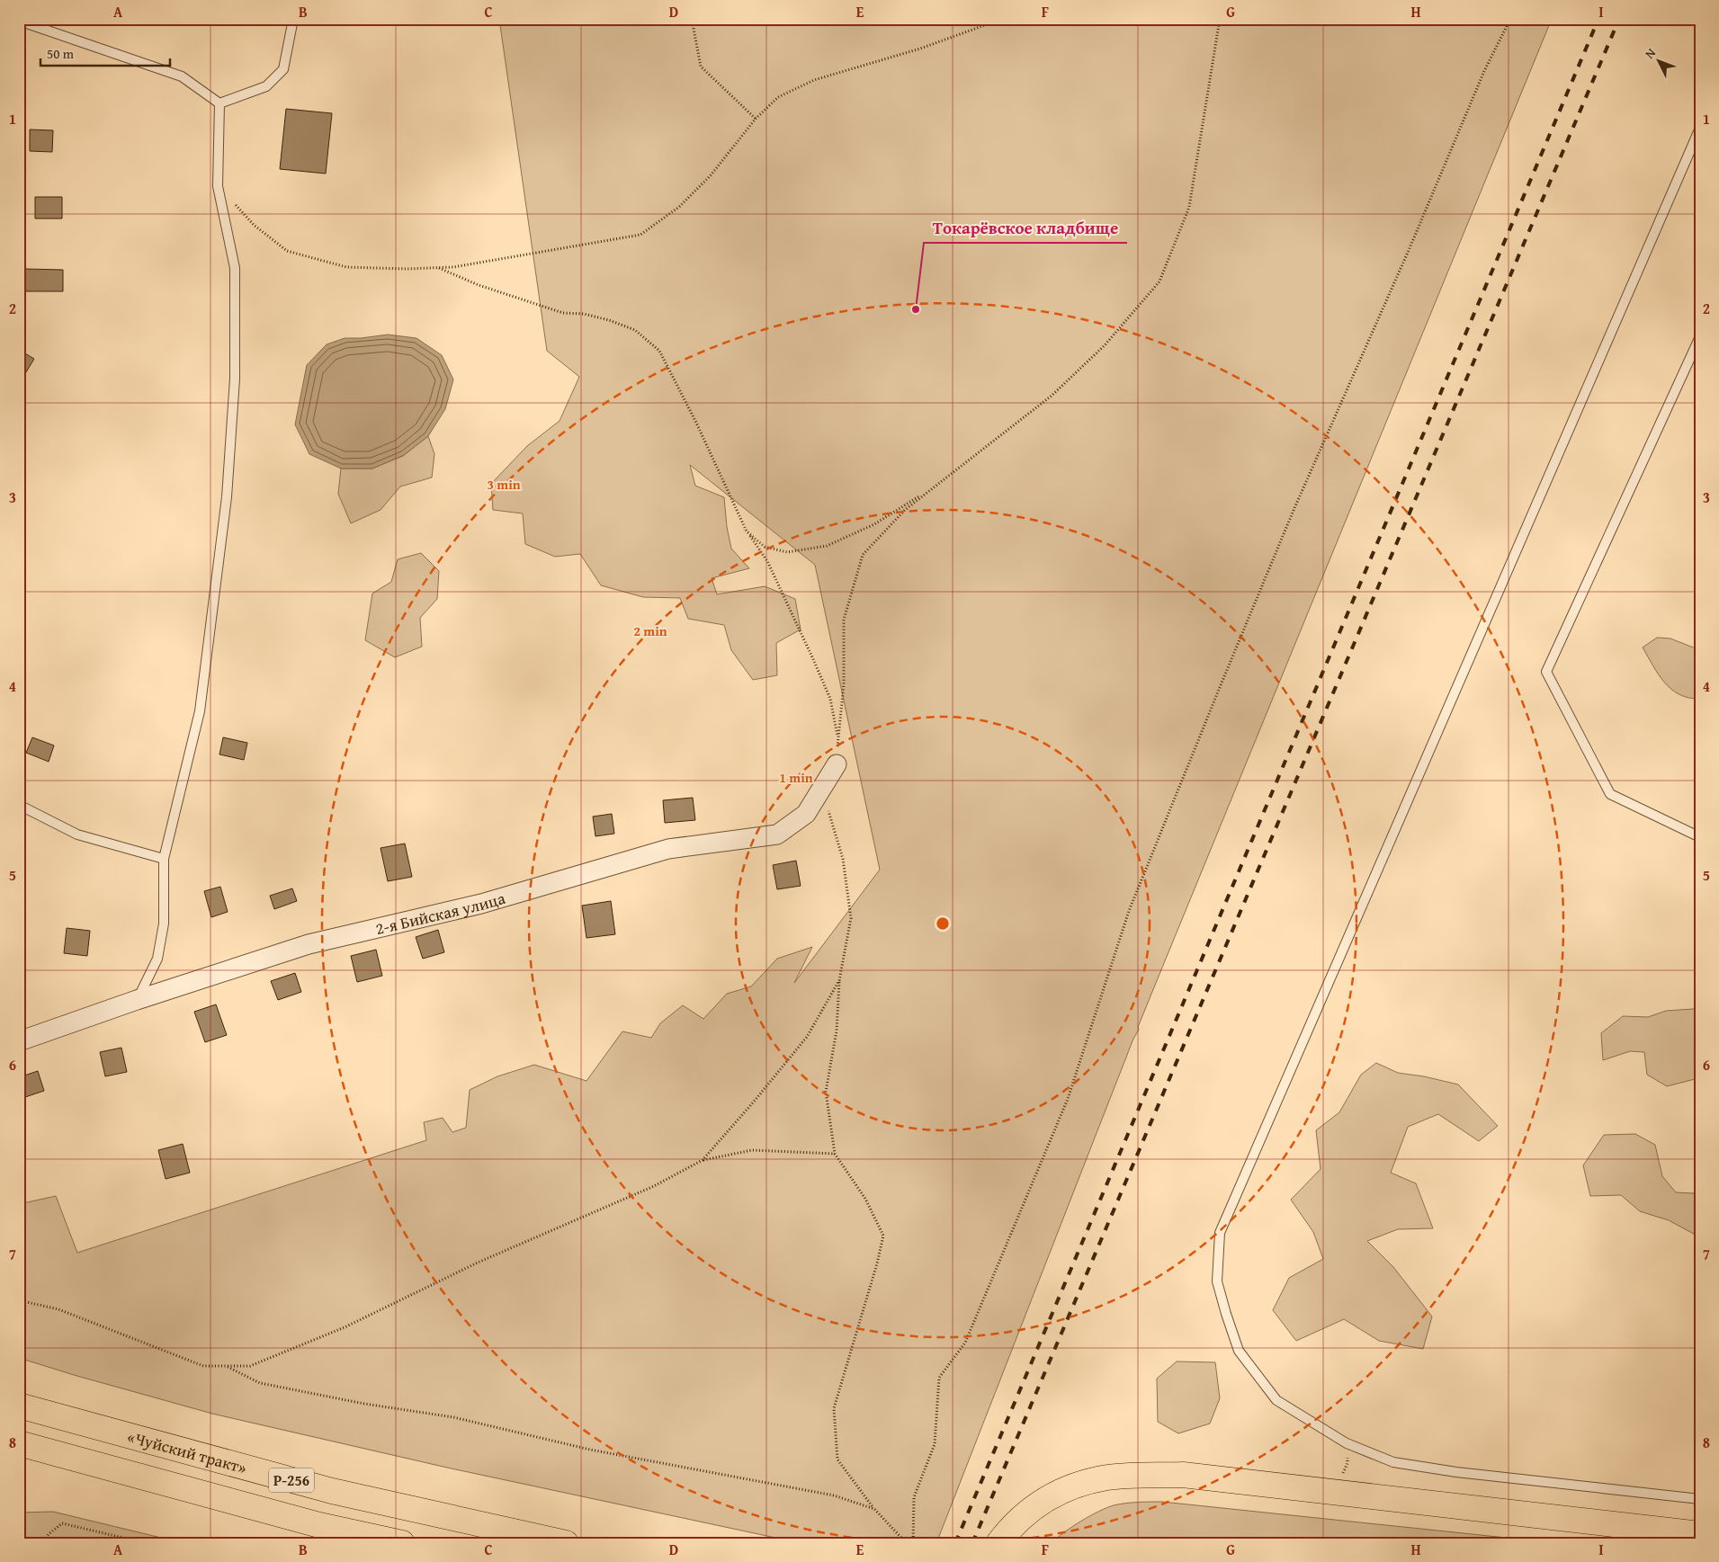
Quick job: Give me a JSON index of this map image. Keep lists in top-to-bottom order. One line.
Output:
{"streets":{"highway":["«Чуйский тракт»","Р-256"],"street":["2-я Бийская улица"]},"places":["Токарёвское кладбище"],"scale_bar":"50 m","north":"top left","grid":{"columns":["A","B","C","D","E","F","G","H","I"],"rows":["1","2","3","4","5","6","7","8"]},"rings":["3 min","2 min","1 min"]}
